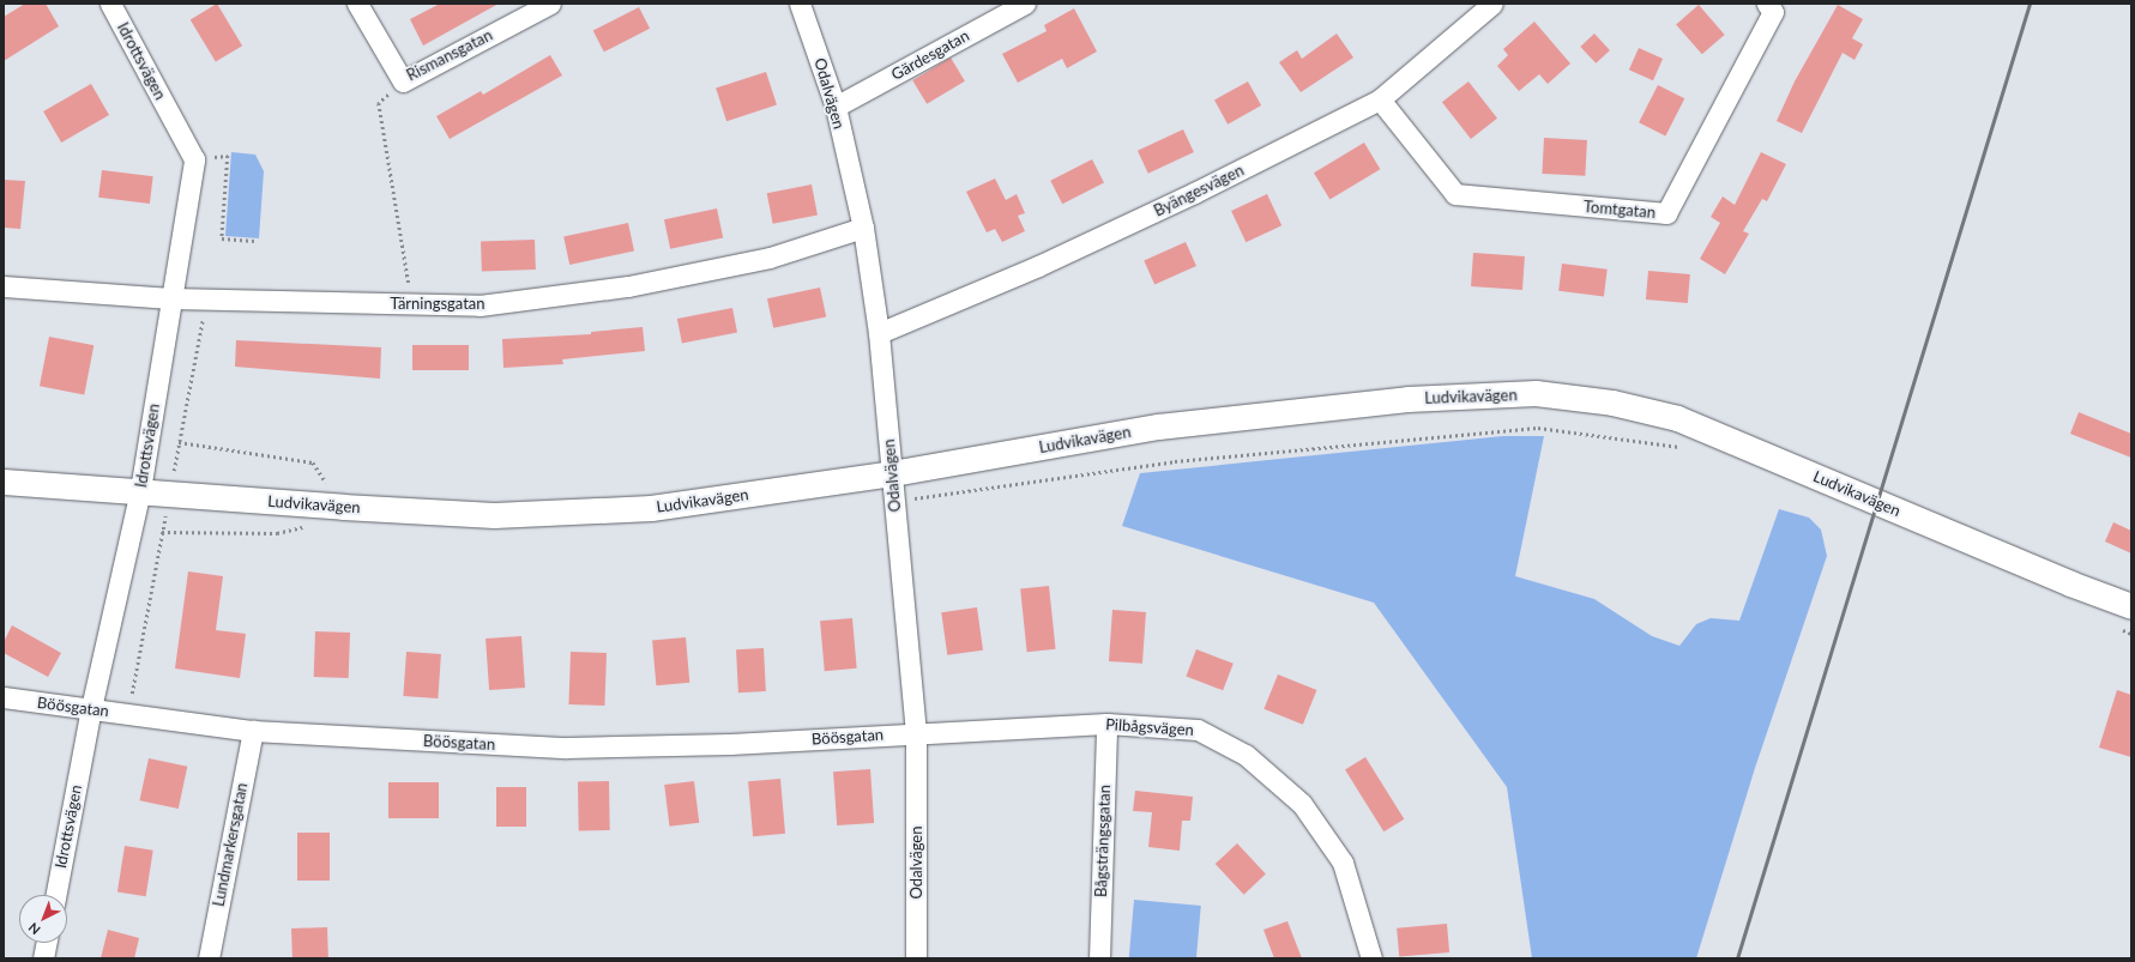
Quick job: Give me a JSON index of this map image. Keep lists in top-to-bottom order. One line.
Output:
{"streets":{"street":["Rismansgatan","Gärdesgatan","Idrottsvägen","Odalvägen","Byängesvägen","Tomtgatan","Tärningsgatan","Ludvikavägen","Böösgatan","Pilbågsvägen","Bågsträngsgatan","Lundmarkersgatan"]},"crossings":[["Gärdesgatan","Odalvägen"],["Idrottsvägen","Tärningsgatan"],["Idrottsvägen","Ludvikavägen"],["Idrottsvägen","Böösgatan"],["Odalvägen","Byängesvägen"],["Odalvägen","Tärningsgatan"],["Odalvägen","Ludvikavägen"],["Odalvägen","Böösgatan"],["Odalvägen","Pilbågsvägen"],["Byängesvägen","Tomtgatan"],["Böösgatan","Pilbågsvägen"],["Böösgatan","Lundmarkersgatan"],["Pilbågsvägen","Bågsträngsgatan"]],"north":"bottom left"}
